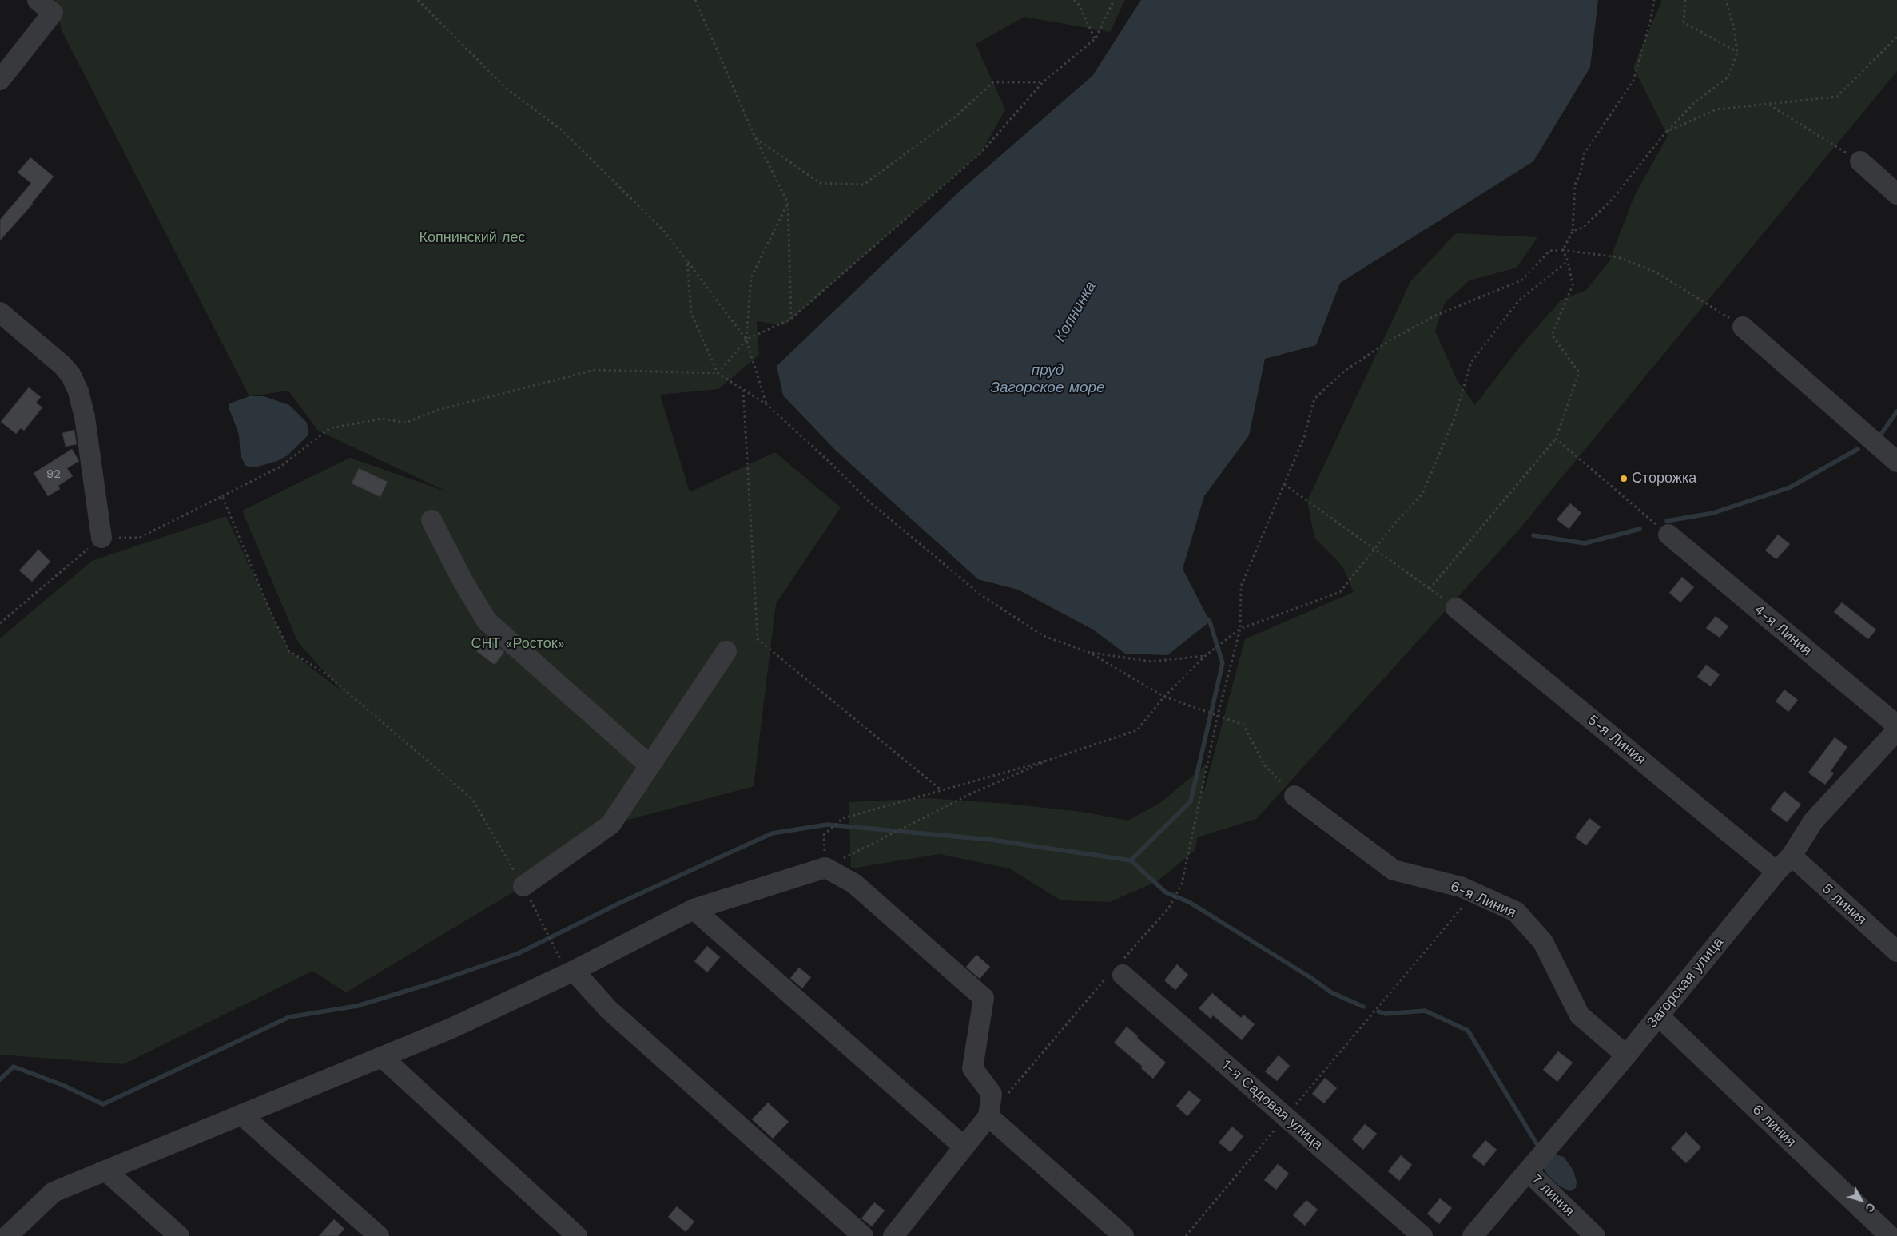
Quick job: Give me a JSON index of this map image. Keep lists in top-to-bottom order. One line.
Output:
{"streets":{"street":["4-я Линия","5-я Линия","6-я Линия","5 линия","Загорская улица","1-я Садовая улица","6 линия","7 линия"]},"crossings":[["5-я Линия","Загорская улица"],["6-я Линия","Загорская улица"],["5 линия","Загорская улица"],["Загорская улица","6 линия"],["Загорская улица","7 линия"]],"water":["Копнинка","пруд Загорское море"],"parks":["Копнинский лес","СНТ «Росток»"],"places":["Сторожка"],"house_numbers":["92"],"north":"bottom right"}
